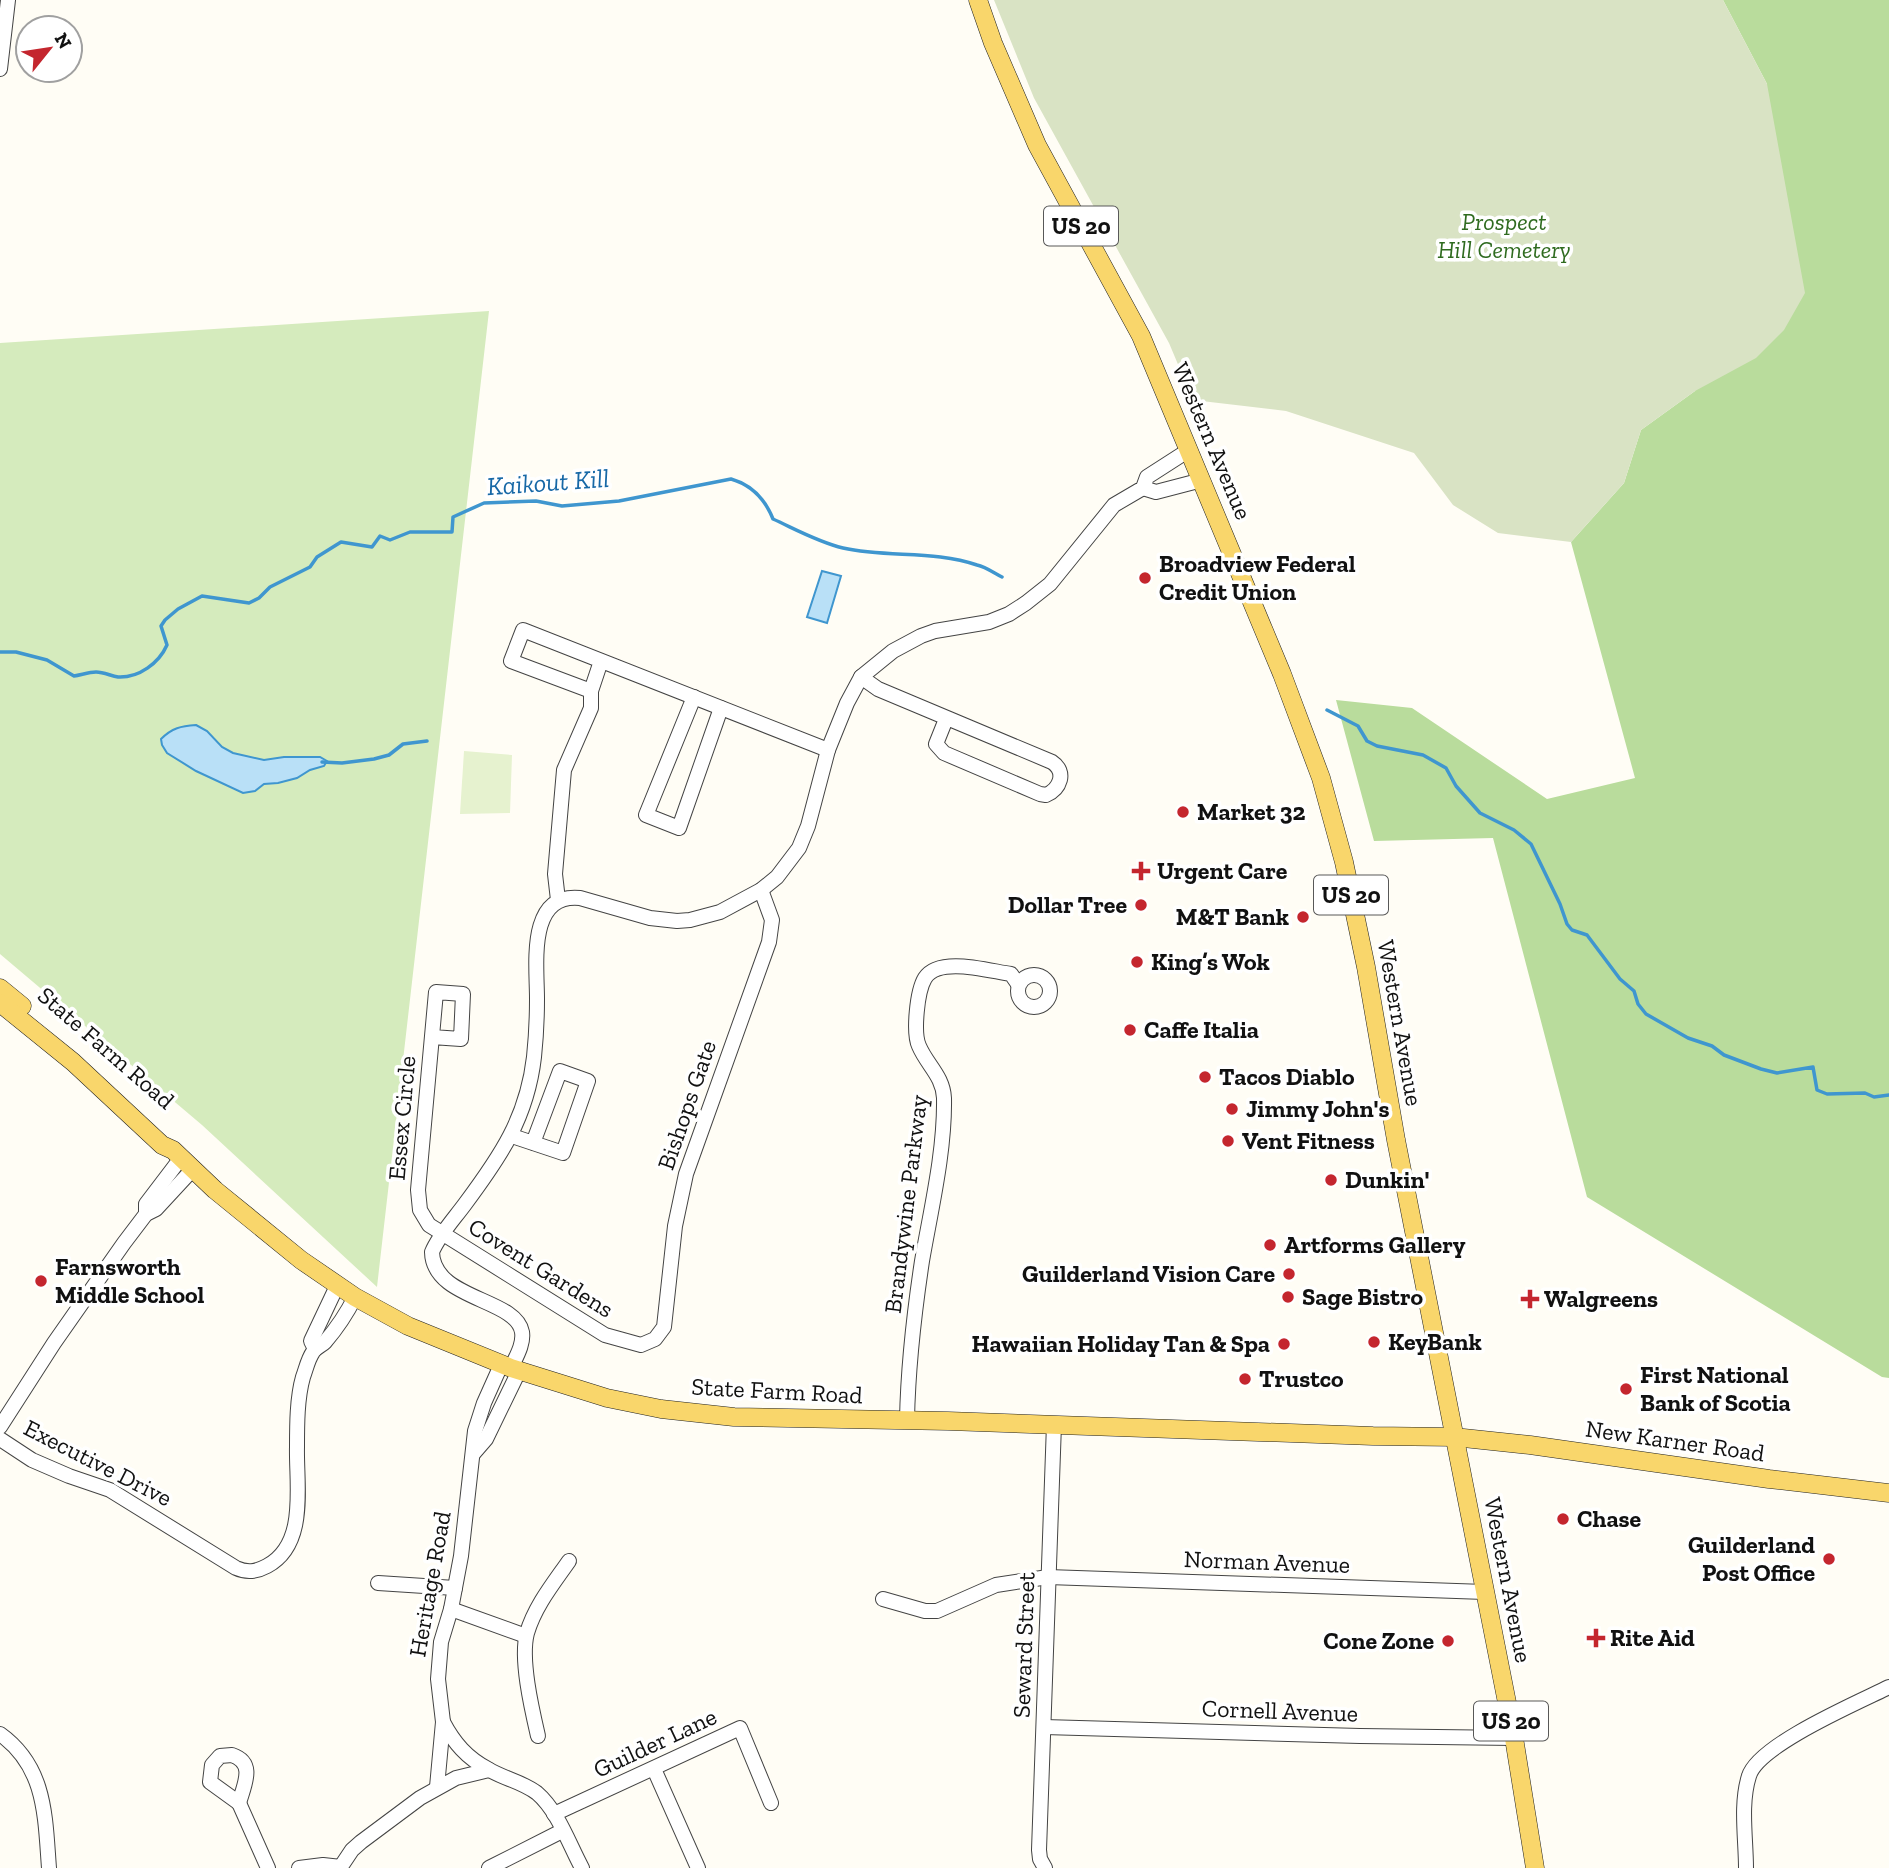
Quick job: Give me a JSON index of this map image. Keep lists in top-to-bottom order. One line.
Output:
{"streets":{"main road":["US 20","Western Avenue","State Farm Road","New Karner Road"],"street":["Bishops Gate","Essex Circle","Brandywine Parkway","Covent Gardens","Executive Drive","Norman Avenue","Heritage Road","Seward Street","Cornell Avenue","Guilder Lane"]},"crossings":[["Western Avenue","State Farm Road"],["Western Avenue","New Karner Road"],["Western Avenue","Norman Avenue"],["Western Avenue","Cornell Avenue"],["State Farm Road","Brandywine Parkway"],["State Farm Road","New Karner Road"],["State Farm Road","Executive Drive"],["State Farm Road","Heritage Road"],["State Farm Road","Seward Street"],["Bishops Gate","Covent Gardens"],["Essex Circle","Covent Gardens"],["Essex Circle","Heritage Road"],["Covent Gardens","Heritage Road"],["Norman Avenue","Seward Street"],["Heritage Road","Guilder Lane"],["Seward Street","Cornell Avenue"]],"water":["Kaikout Kill"],"parks":["Prospect Hill Cemetery"],"places":{"other":["Broadview Federal Credit Union","Market 32","Dollar Tree","M&T Bank","King’s Wok","Caffe Italia","Tacos Diablo","Jimmy John's","Vent Fitness","Dunkin'","Artforms Gallery","Guilderland Vision Care","Farnsworth Middle School","Sage Bistro","KeyBank","Hawaiian Holiday Tan & Spa","Trustco","First National Bank of Scotia","Chase","Guilderland Post Office","Cone Zone"],"health":["Urgent Care","Walgreens","Rite Aid"]},"north":"top right"}
